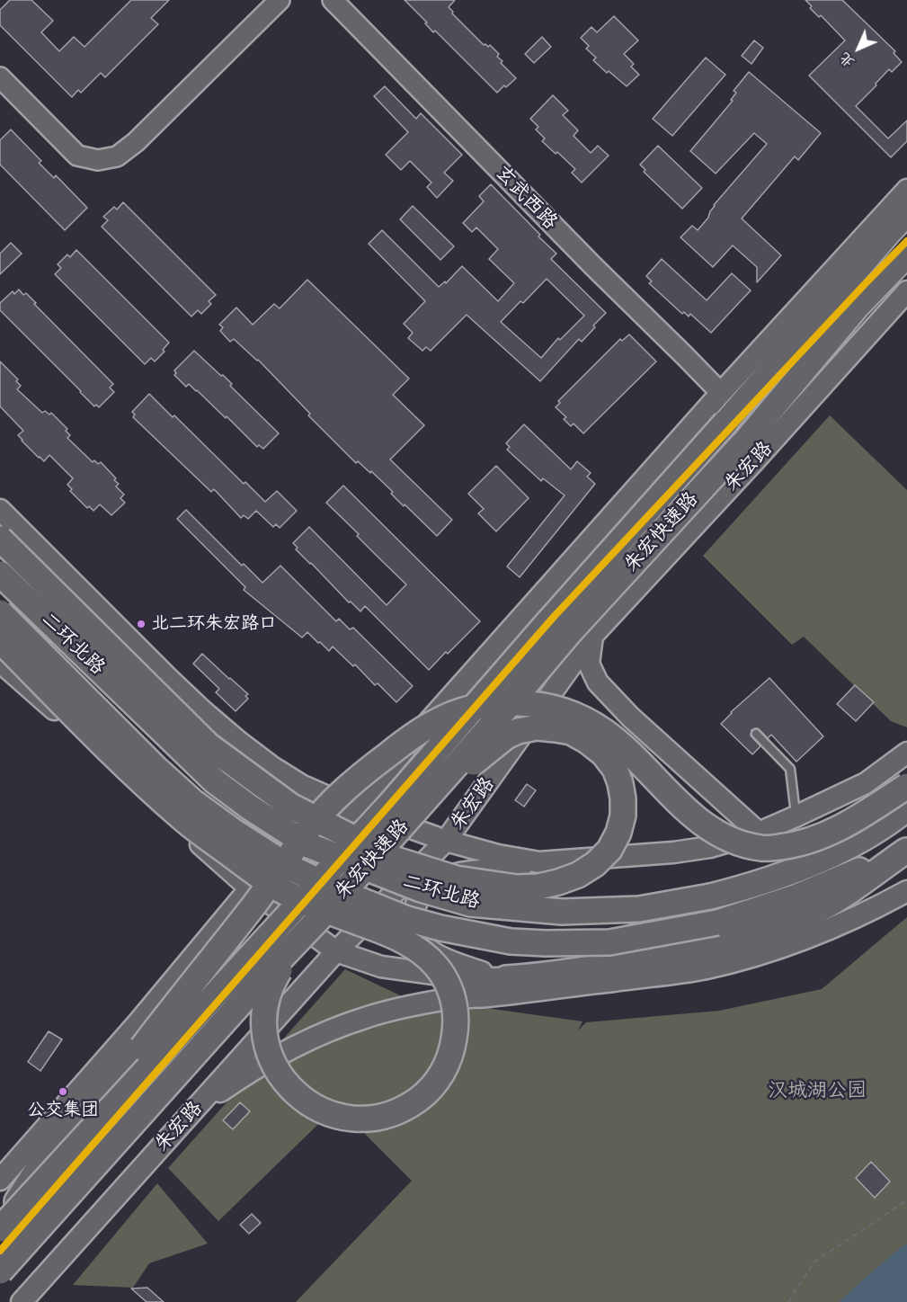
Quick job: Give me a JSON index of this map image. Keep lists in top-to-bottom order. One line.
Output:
{"streets":{"highway":["朱宏快速路","二环北路"],"main road":["朱宏路"],"street":["玄武西路"]},"crossings":[["朱宏路","朱宏快速路"]],"parks":["汉城湖公园"],"places":["北二环朱宏路口","公交集团"],"north":"bottom left"}
